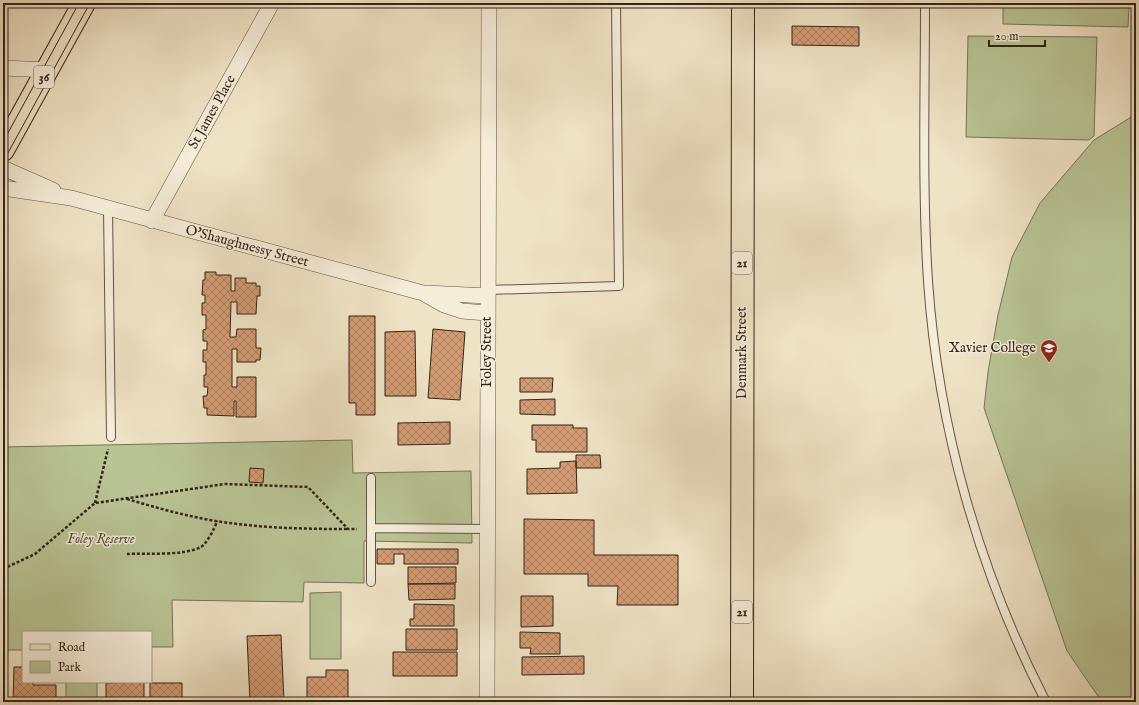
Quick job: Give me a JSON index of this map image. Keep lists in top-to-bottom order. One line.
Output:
{"streets":{"main road":["36","21","Denmark Street"],"street":["St James Place","O'Shaughnessy Street","Foley Street"]},"crossings":[["St James Place","O'Shaughnessy Street"],["O'Shaughnessy Street","Foley Street"]],"parks":["Foley Reserve"],"places":{"school or university":["Xavier College"]},"legend":["Road","Park"],"scale_bar":"20 m"}
